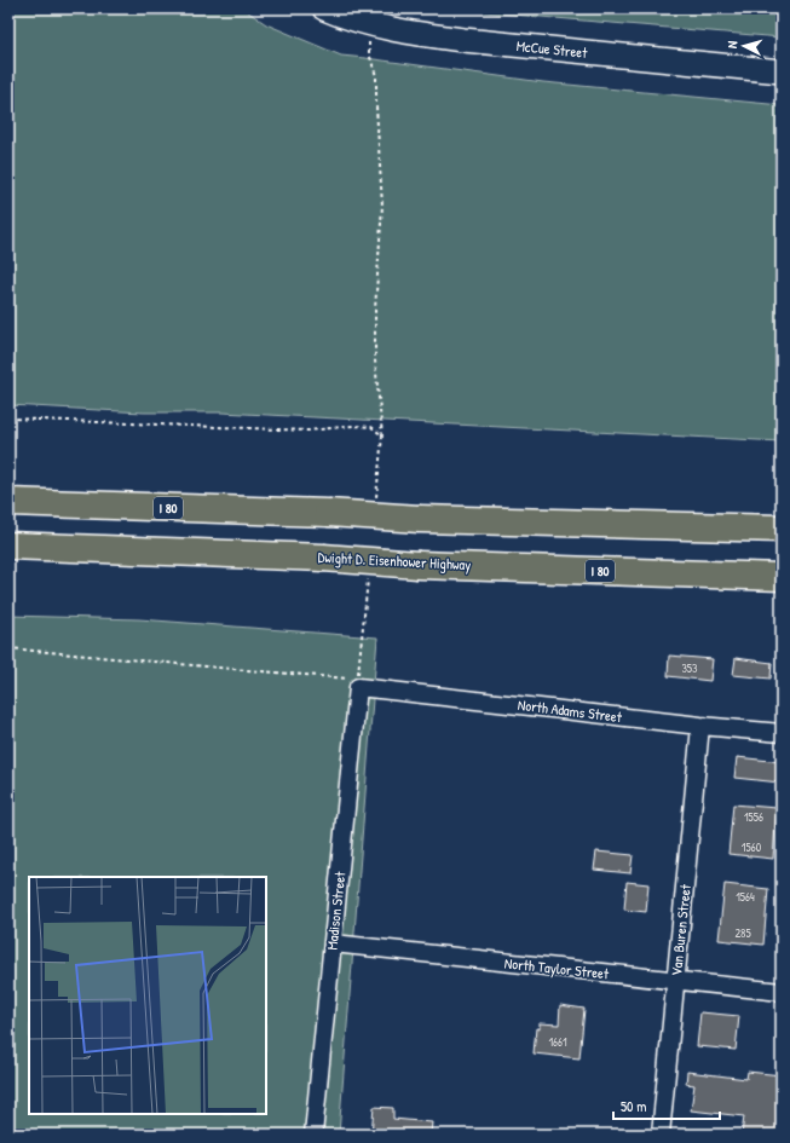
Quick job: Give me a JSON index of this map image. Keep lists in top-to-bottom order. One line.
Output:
{"streets":{"highway":["I 80","Dwight D. Eisenhower Highway"],"main road":["McCue Street"],"street":["North Adams Street","Madison Street","Van Buren Street","North Taylor Street"]},"crossings":[["North Adams Street","Madison Street"],["North Adams Street","Van Buren Street"],["Madison Street","North Taylor Street"],["Van Buren Street","North Taylor Street"]],"house_numbers":["353","1556","1560","1564","285","1661"],"scale_bar":"50 m","north":"left"}
